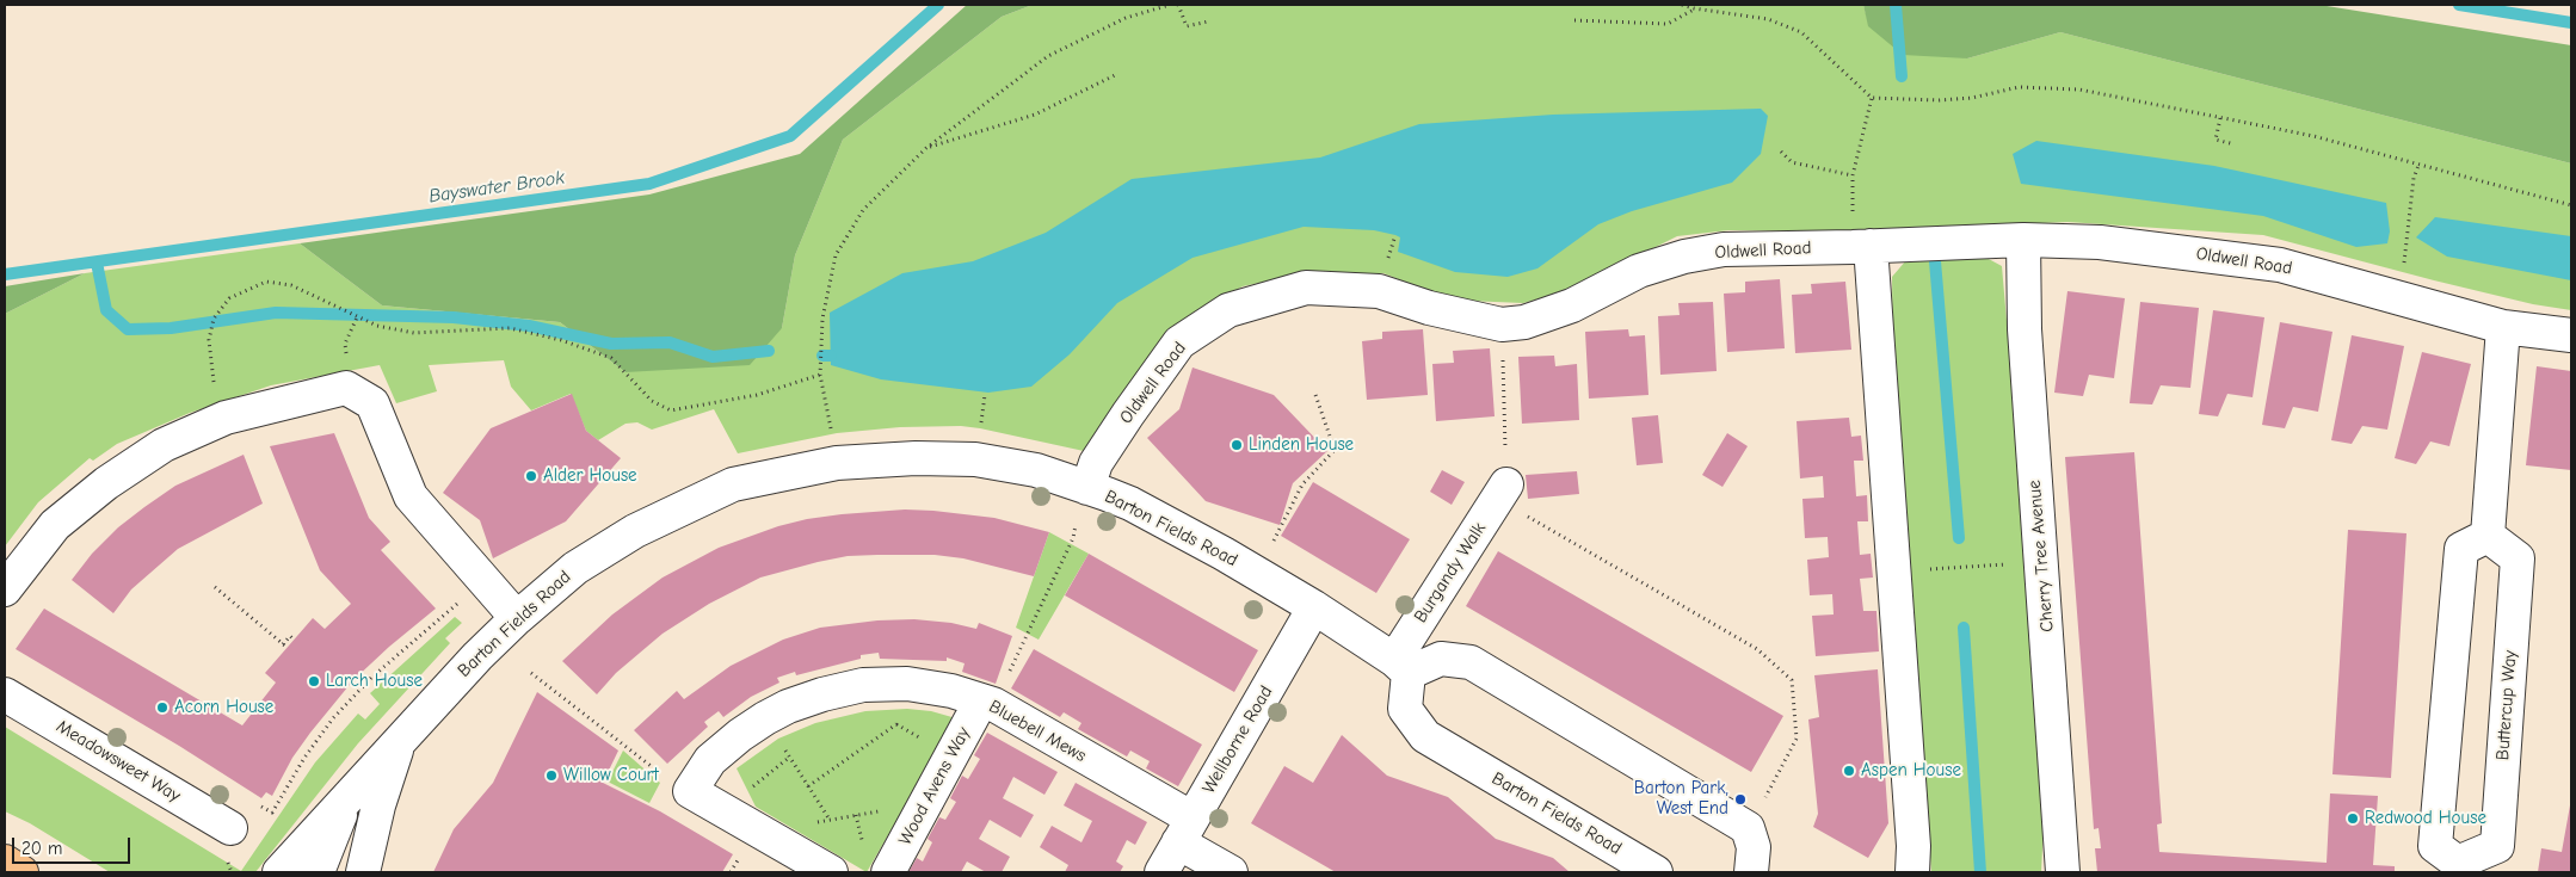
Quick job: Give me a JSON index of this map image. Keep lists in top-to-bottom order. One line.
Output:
{"streets":{"street":["Oldwell Road","Barton Fields Road","Cherry Tree Avenue","Burgandy Walk","Buttercup Way","Bluebell Mews","Wellborne Road","Meadowsweet Way","Wood Avens Way"]},"crossings":[["Oldwell Road","Barton Fields Road"],["Oldwell Road","Cherry Tree Avenue"],["Barton Fields Road","Burgandy Walk"],["Barton Fields Road","Wellborne Road"],["Bluebell Mews","Wellborne Road"],["Bluebell Mews","Wood Avens Way"]],"water":["Bayswater Brook"],"places":["Linden House","Alder House","Larch House","Acorn House","Aspen House","Willow Court","Barton Park, West End","Redwood House"],"scale_bar":"20 m"}
